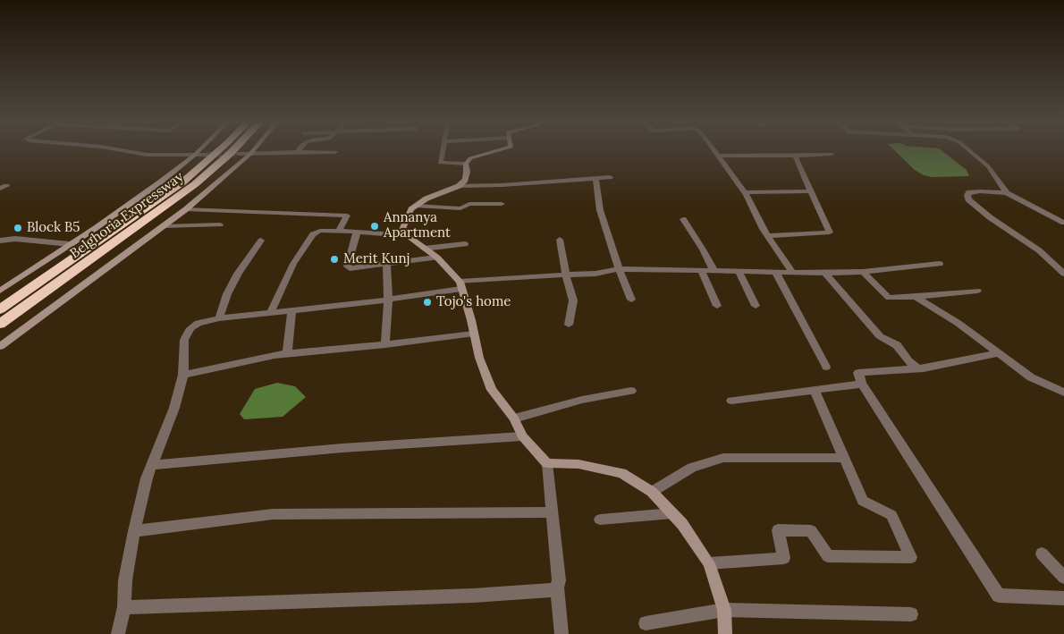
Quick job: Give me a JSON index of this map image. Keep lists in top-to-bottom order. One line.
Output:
{"streets":{"highway":["Belghoria Expressway"]},"places":["Annanya Apartment","Block B5","Merit Kunj","Tojo's home"]}
